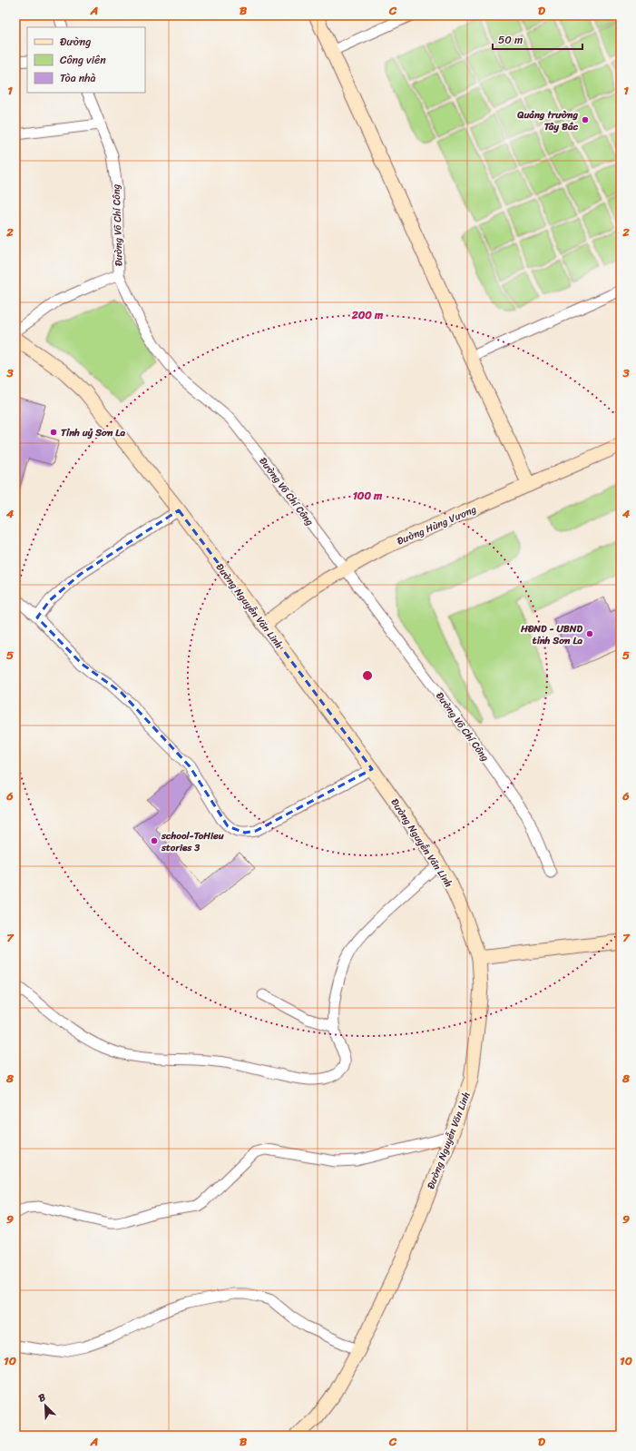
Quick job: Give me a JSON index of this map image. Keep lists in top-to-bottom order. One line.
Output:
{"streets":{"street":["Đường Võ Chí Công","Đường Hùng Vương","Đường Nguyễn Văn Linh"]},"crossings":[["Đường Võ Chí Công","Đường Hùng Vương"],["Đường Hùng Vương","Đường Nguyễn Văn Linh"]],"places":["Quảng trường Tây Bắc","Tỉnh uỷ Sơn La","HĐND - UBND tỉnh Sơn La","school-ToHieu stories 3"],"legend":["Đường","Công viên","Tòa nhà"],"scale_bar":"50 m","north":"top left","grid":{"columns":["A","B","C","D"],"rows":["1","2","3","4","5","6","7","8","9","10"]},"rings":["200 m","100 m"]}
